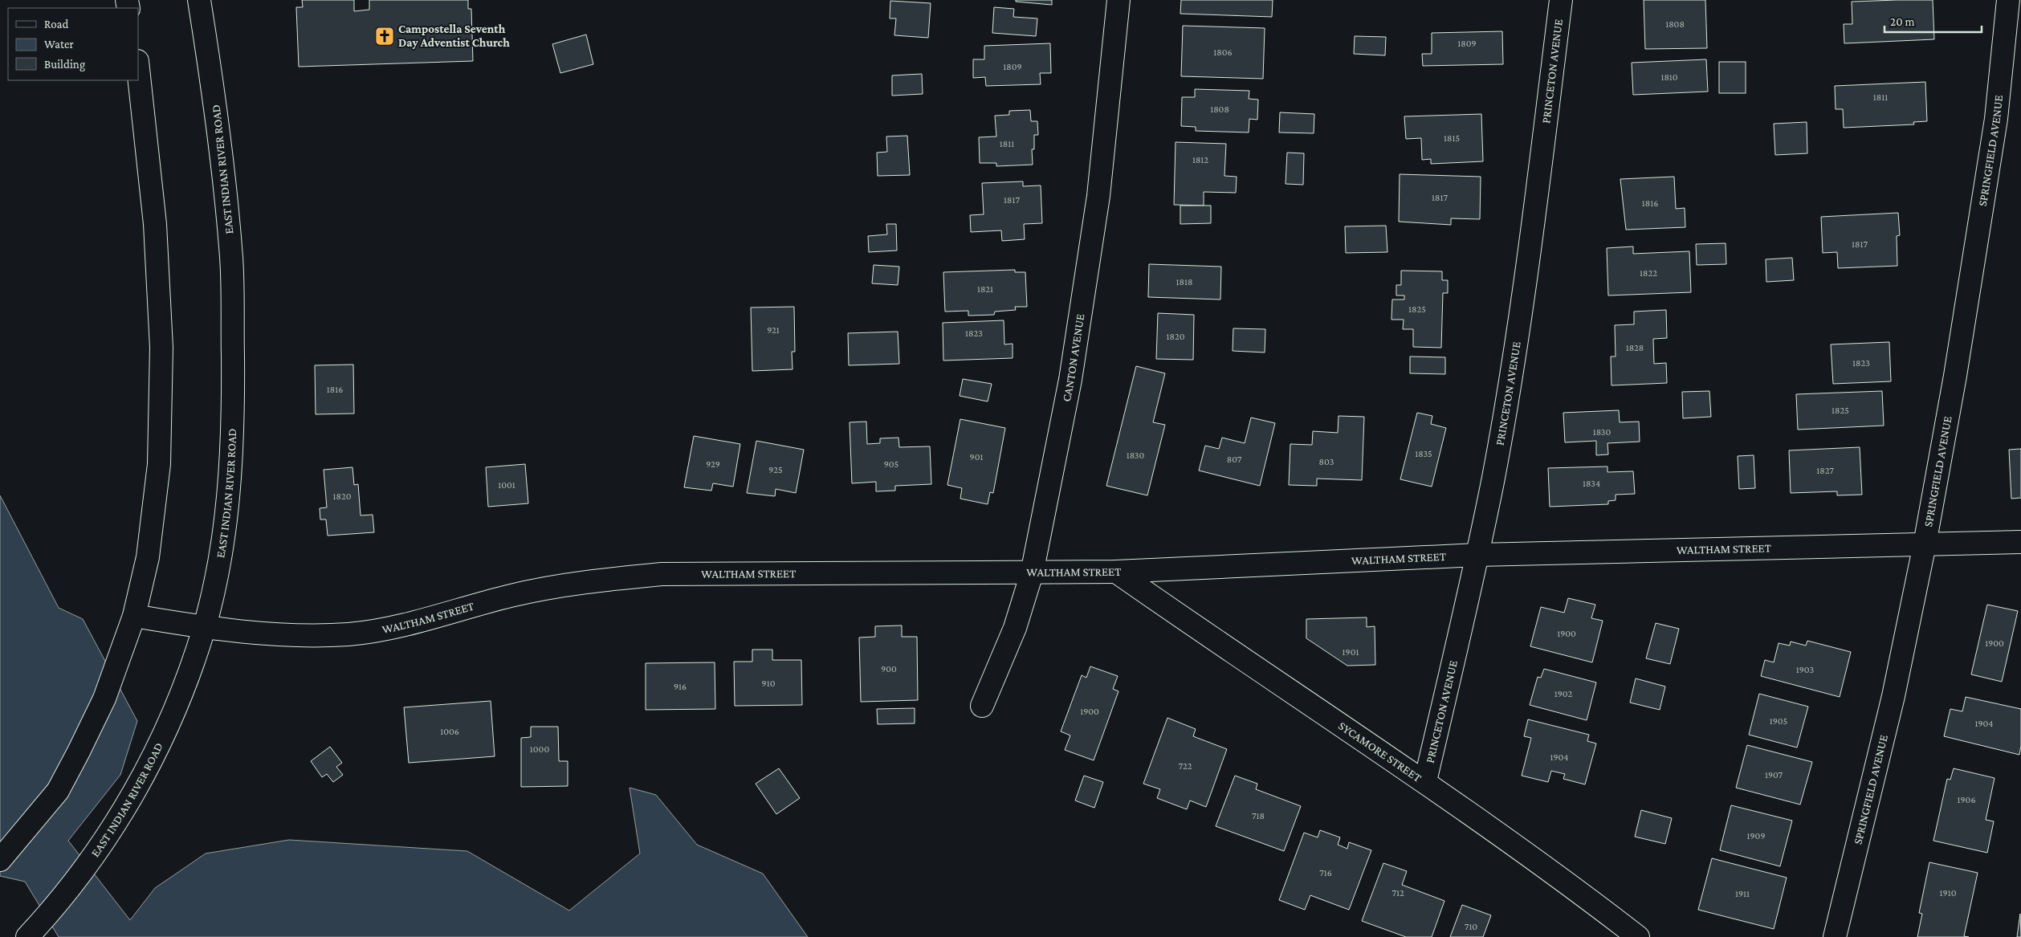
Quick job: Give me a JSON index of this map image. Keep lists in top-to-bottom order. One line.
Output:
{"streets":{"street":["PRINCETON AVENUE","SPRINGFIELD AVENUE","EAST INDIAN RIVER ROAD","CANTON AVENUE","WALTHAM STREET","SYCAMORE STREET"]},"crossings":[["PRINCETON AVENUE","WALTHAM STREET"],["PRINCETON AVENUE","SYCAMORE STREET"],["SPRINGFIELD AVENUE","WALTHAM STREET"],["EAST INDIAN RIVER ROAD","WALTHAM STREET"],["CANTON AVENUE","WALTHAM STREET"],["WALTHAM STREET","SYCAMORE STREET"]],"places":{"church":["Campostella Seventh Day Adventist Church"]},"house_numbers":["1808","1809","1806","1809","1810","1811","1808","1815","1811","1812","1817","1817","1816","1817","1822","1818","1821","1825","921","1823","1820","1828","1823","1816","1825","1830","1835","1830","901","807","803","929","905","925","1827","1834","1001","1820","1900","1900","1901","900","1903","910","916","1902","1900","1905","1904","1006","1000","1904","722","1907","1906","718","1909","716","712","1910","1911","710"],"legend":["Road","Water","Building"],"scale_bar":"20 m"}
